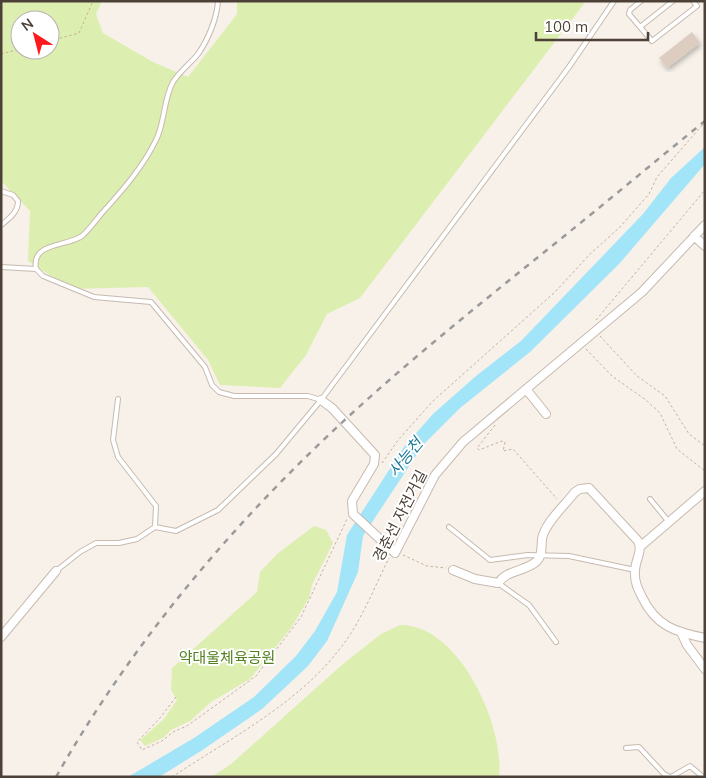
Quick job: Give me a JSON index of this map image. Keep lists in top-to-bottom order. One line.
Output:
{"streets":{"path":["경춘선 자전거길"]},"water":["사능천"],"parks":["약대울체육공원"],"scale_bar":"100 m","north":"top left"}
